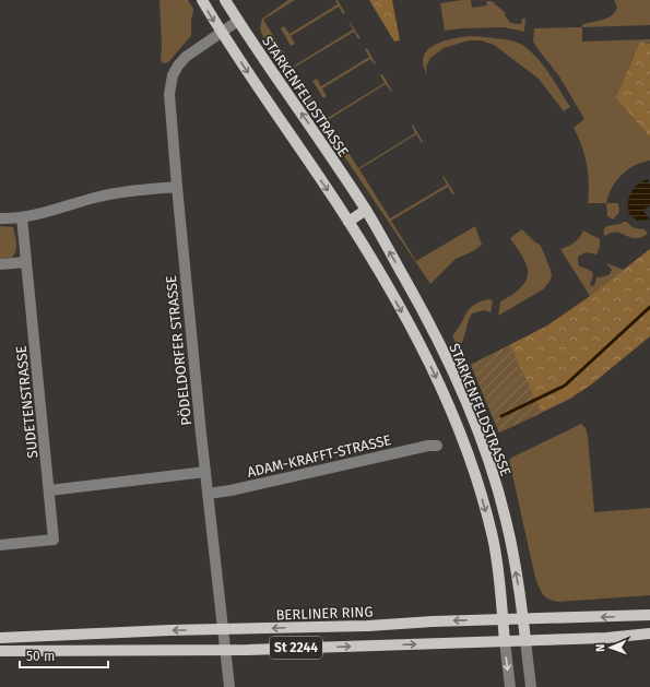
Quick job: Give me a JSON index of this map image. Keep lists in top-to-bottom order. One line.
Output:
{"streets":{"main road":["STARKENFELDSTRASSE","BERLINER RING","St 2244"],"street":["PÖDELDORFER STRASSE","SUDETENSTRASSE","ADAM-KRAFFT-STRASSE"]},"crossings":[["STARKENFELDSTRASSE","PÖDELDORFER STRASSE"],["STARKENFELDSTRASSE","BERLINER RING"],["STARKENFELDSTRASSE","St 2244"],["PÖDELDORFER STRASSE","ADAM-KRAFFT-STRASSE"],["PÖDELDORFER STRASSE","BERLINER RING"],["PÖDELDORFER STRASSE","St 2244"]],"scale_bar":"50 m","north":"left"}
